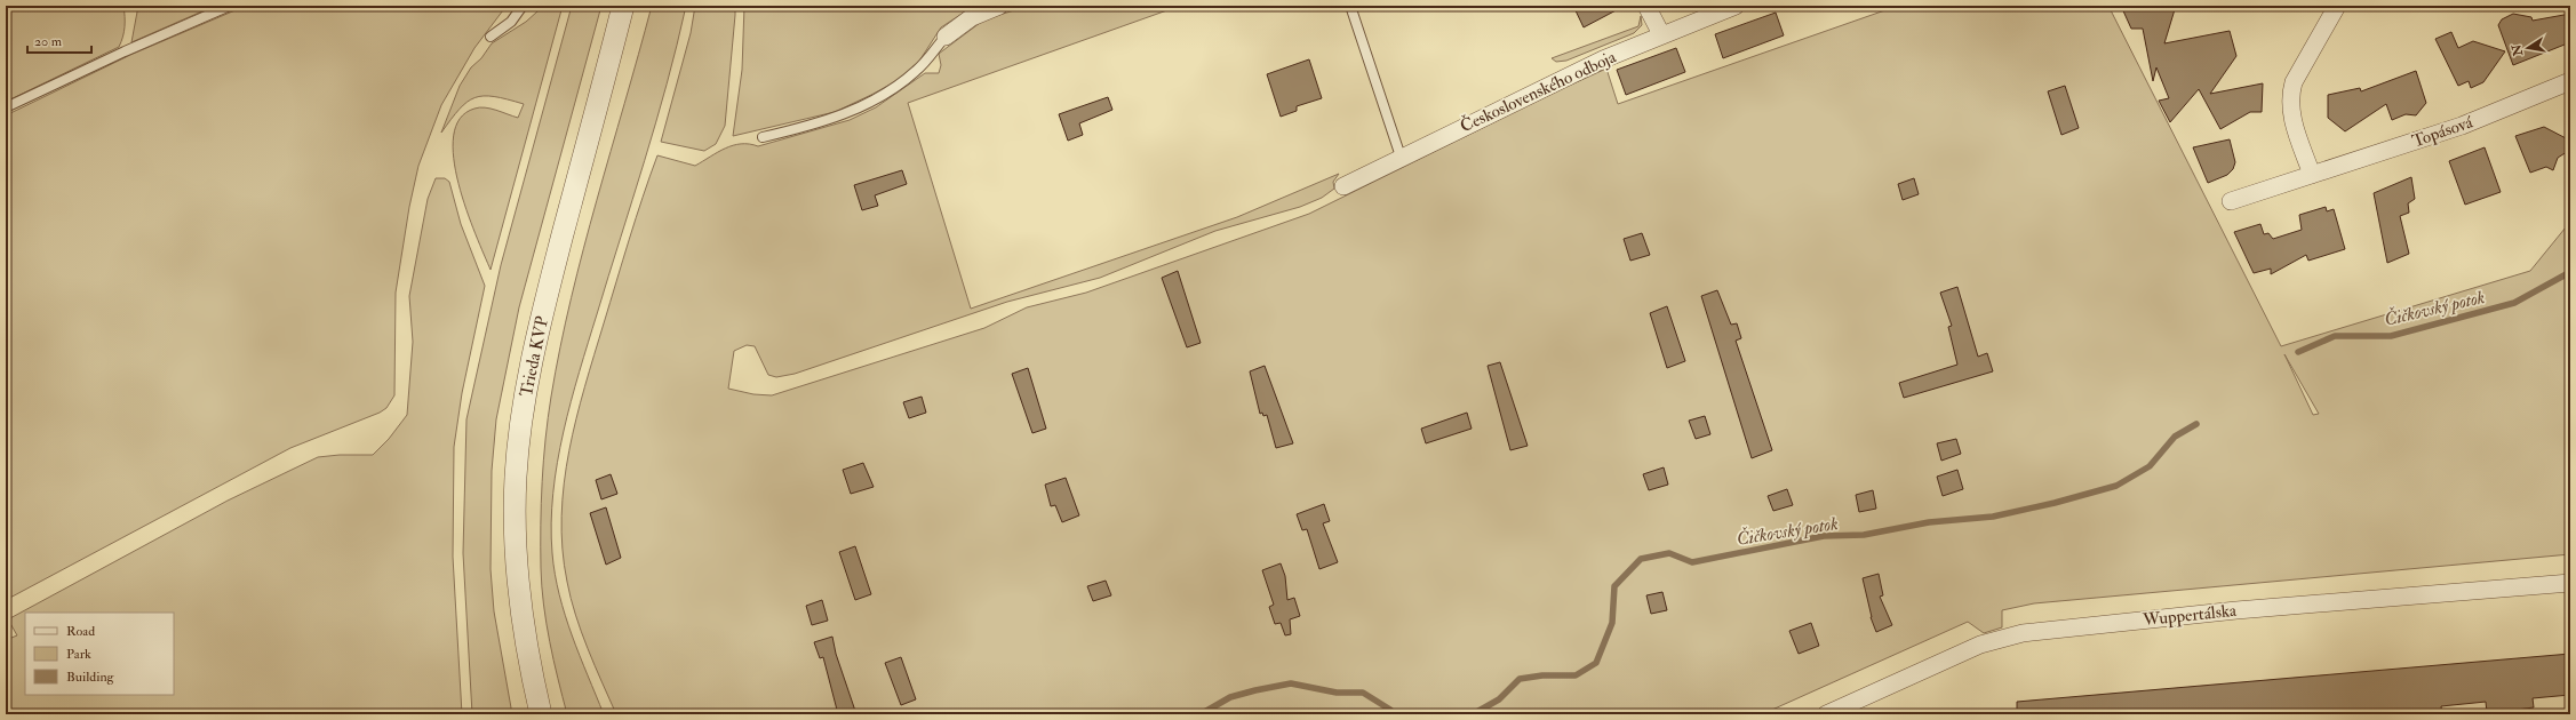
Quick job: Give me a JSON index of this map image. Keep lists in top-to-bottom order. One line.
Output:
{"streets":{"street":["Československého odboja","Topásová","Trieda KVP","Wuppertálska"]},"water":["Čičkovský potok"],"legend":["Road","Park","Building"],"scale_bar":"20 m","north":"left"}
